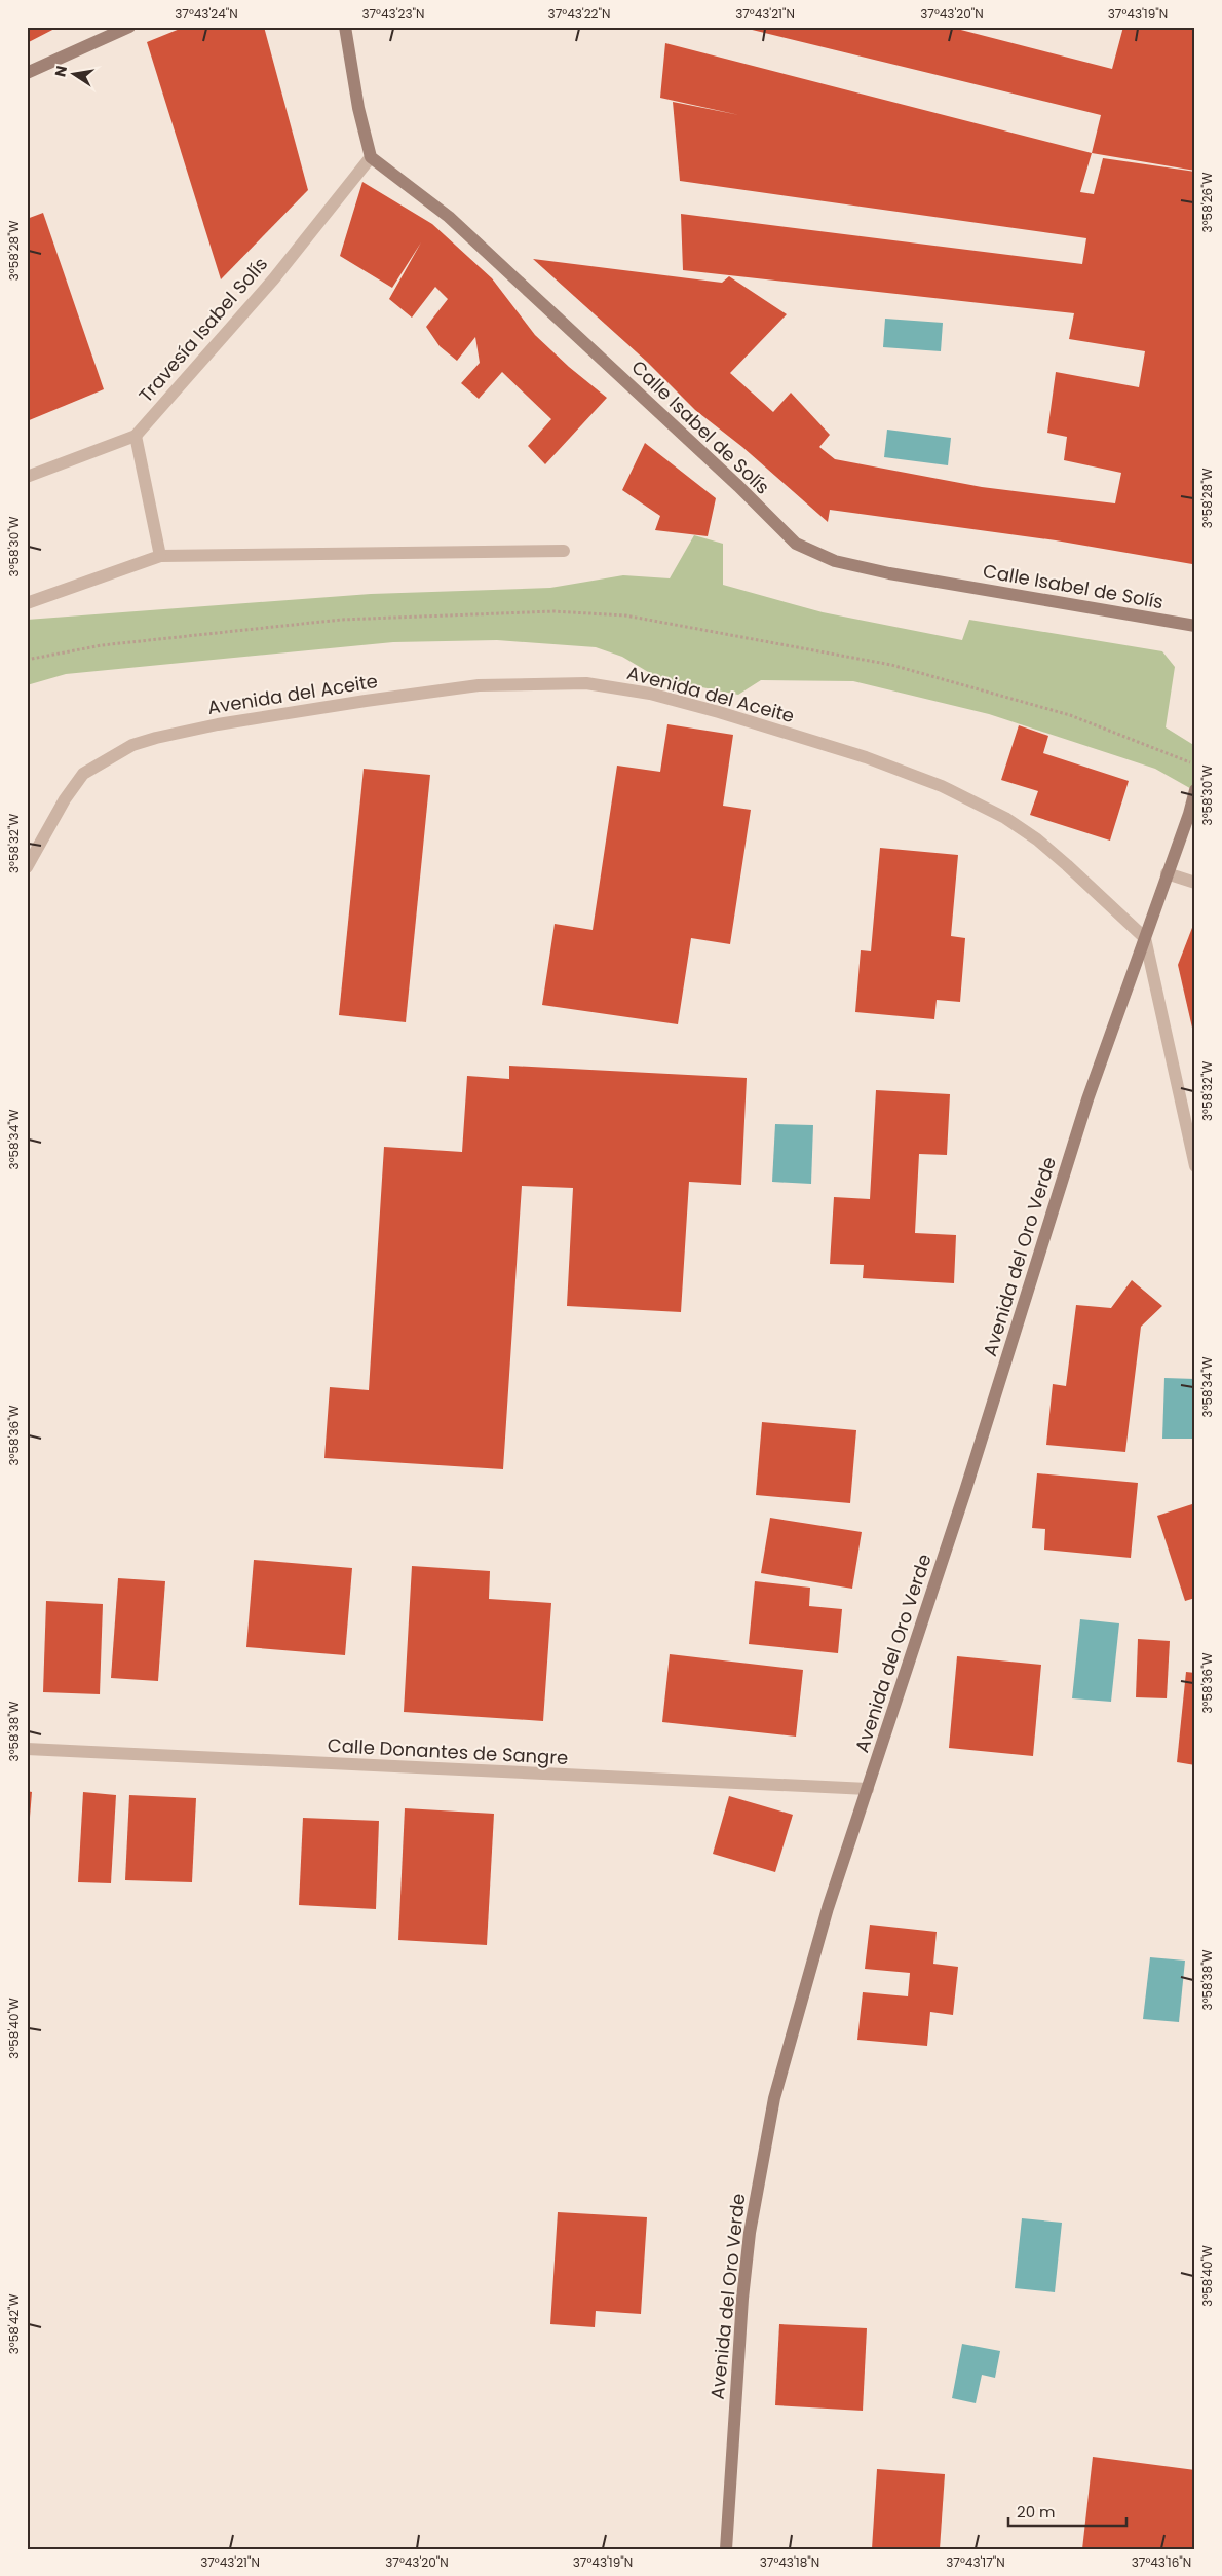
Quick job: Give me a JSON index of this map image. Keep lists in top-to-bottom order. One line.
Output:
{"streets":{"main road":["Calle Isabel de Solís","Avenida del Oro Verde"],"street":["Travesía Isabel Solís","Avenida del Aceite","Calle Donantes de Sangre"]},"crossings":[["Travesía Isabel Solís","Calle Isabel de Solís"],["Avenida del Aceite","Avenida del Oro Verde"],["Avenida del Oro Verde","Calle Donantes de Sangre"]],"scale_bar":"20 m","north":"left","coordinates":["37°43'24\"N","37°43'23\"N","37°43'22\"N","37°43'21\"N","37°43'20\"N","37°43'19\"N","3°58'26\"W","3°58'28\"W","3°58'30\"W","3°58'32\"W","3°58'34\"W","3°58'36\"W","3°58'38\"W","3°58'40\"W","3°58'42\"W","37°43'18\"N","37°43'17\"N","37°43'16\"N"]}
